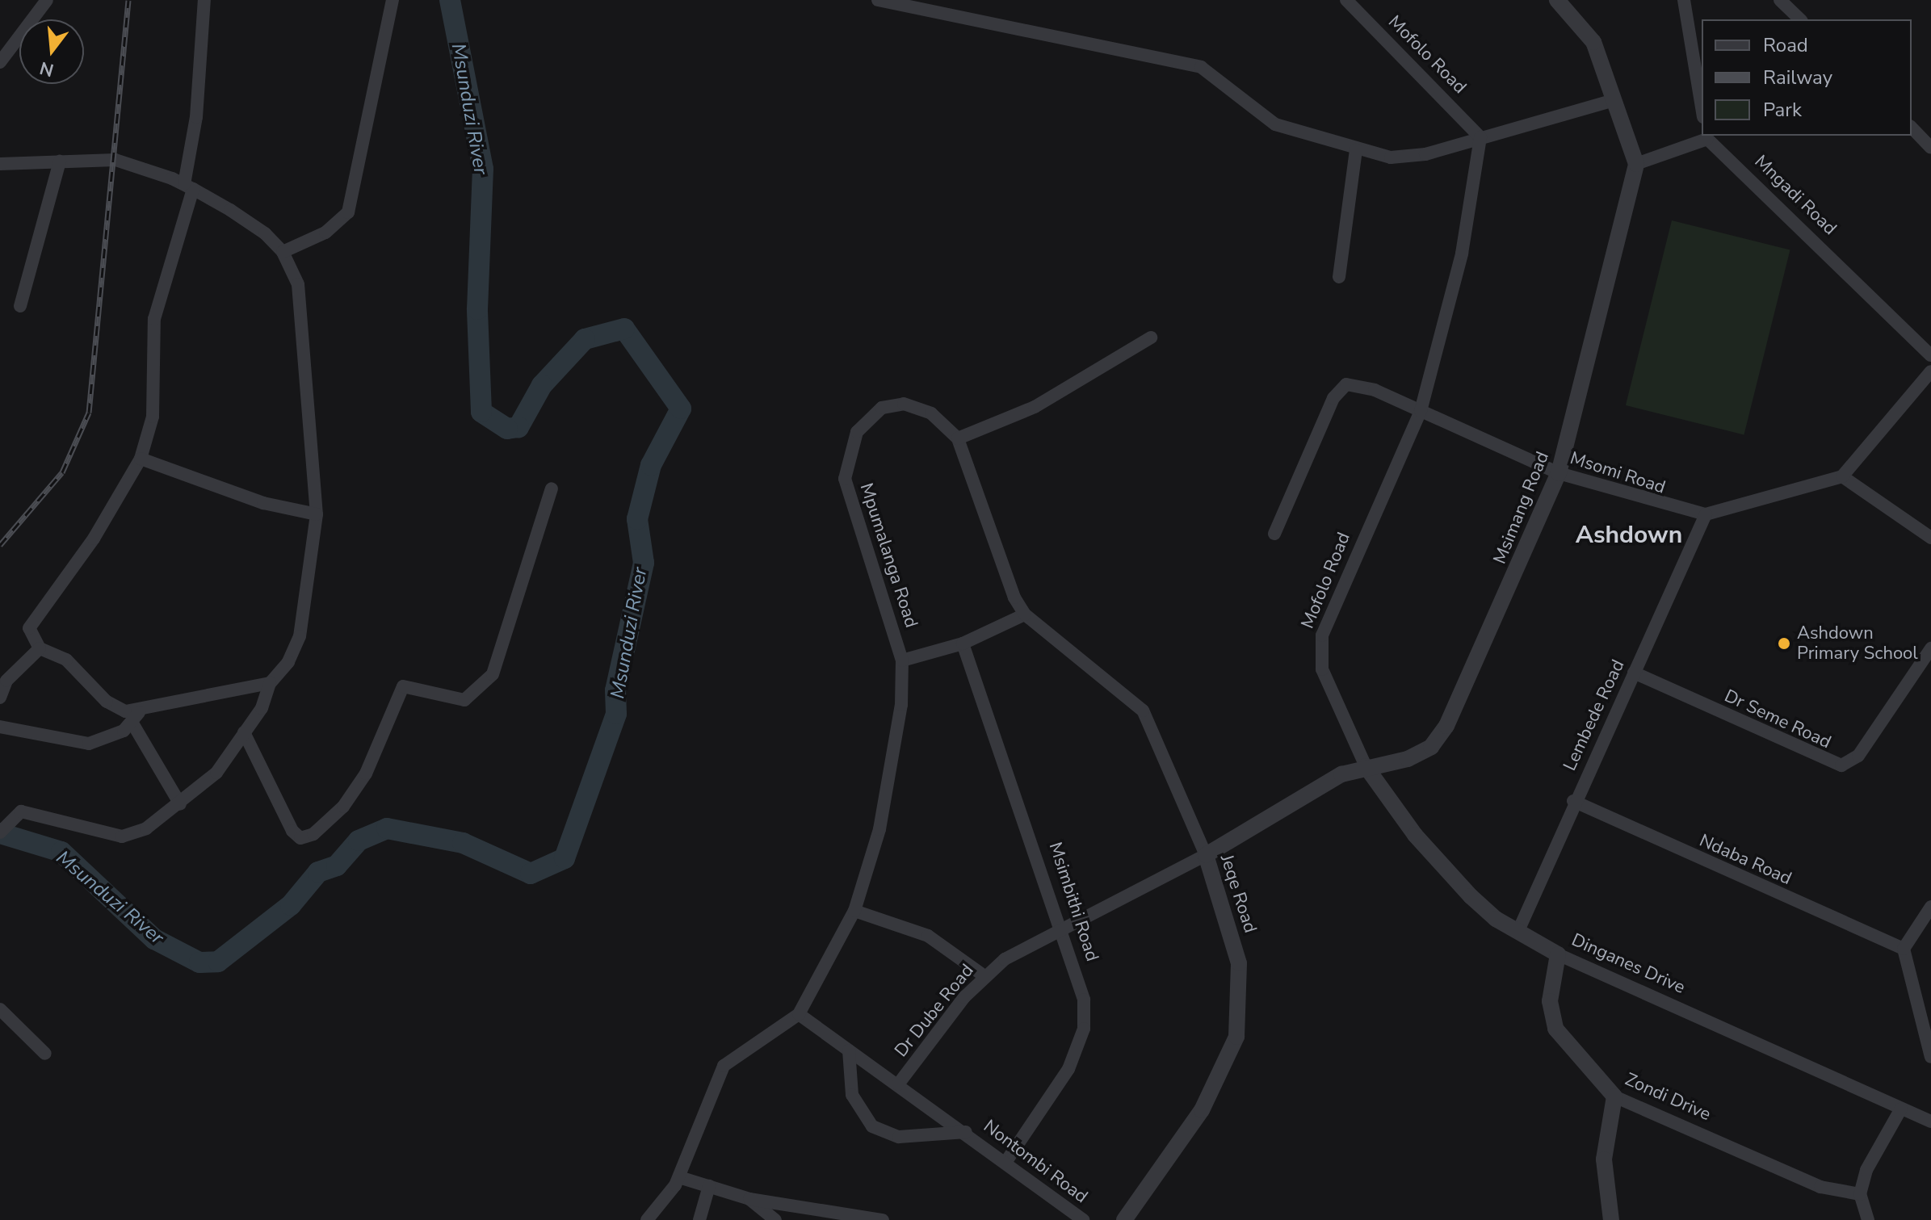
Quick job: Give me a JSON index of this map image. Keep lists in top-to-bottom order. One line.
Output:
{"streets":{"street":["Mofolo Road","Mngadi Road","Msomi Road","Msimang Road","Mpumalanga Road","Lembede Road","Dr Seme Road","Ndaba Road","Jeqe Road","Msimbithi Road","Dinganes Drive","Dr Dube Road","Zondi Drive","Nontombi Road"]},"crossings":[["Mofolo Road","Msomi Road"],["Mofolo Road","Msimang Road"],["Mofolo Road","Dinganes Drive"],["Mngadi Road","Msimang Road"],["Msomi Road","Msimang Road"],["Msomi Road","Lembede Road"],["Msimang Road","Jeqe Road"],["Msimang Road","Dinganes Drive"],["Msimang Road","Dr Dube Road"],["Mpumalanga Road","Nontombi Road"],["Lembede Road","Dr Seme Road"],["Lembede Road","Ndaba Road"],["Lembede Road","Dinganes Drive"],["Jeqe Road","Dr Dube Road"],["Msimbithi Road","Dr Dube Road"],["Msimbithi Road","Nontombi Road"],["Dinganes Drive","Zondi Drive"],["Dr Dube Road","Nontombi Road"]],"districts":["Ashdown"],"water":["Msunduzi River"],"places":["Ashdown Primary School"],"legend":["Road","Railway","Park"],"north":"bottom"}
